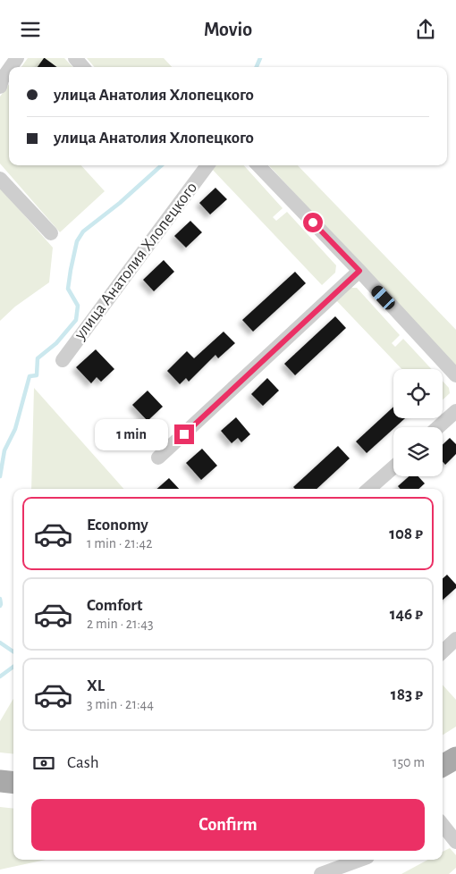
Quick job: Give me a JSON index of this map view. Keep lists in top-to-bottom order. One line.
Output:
{"streets":{"street":["улица Анатолия Хлопецкого"]},"page":{"header":"Movio","banner":["улица Анатолия Хлопецкого","улица Анатолия Хлопецкого"],"bubble":"1 min","list":[{"name":"Economy","note":"1 min · 21:42","value":"108 ₽"},{"name":"Comfort","note":"2 min · 21:43","value":"146 ₽"},{"name":"XL","note":"3 min · 21:44","value":"183 ₽"}],"pay":["Cash","150 m"],"buttons":"Confirm"}}
